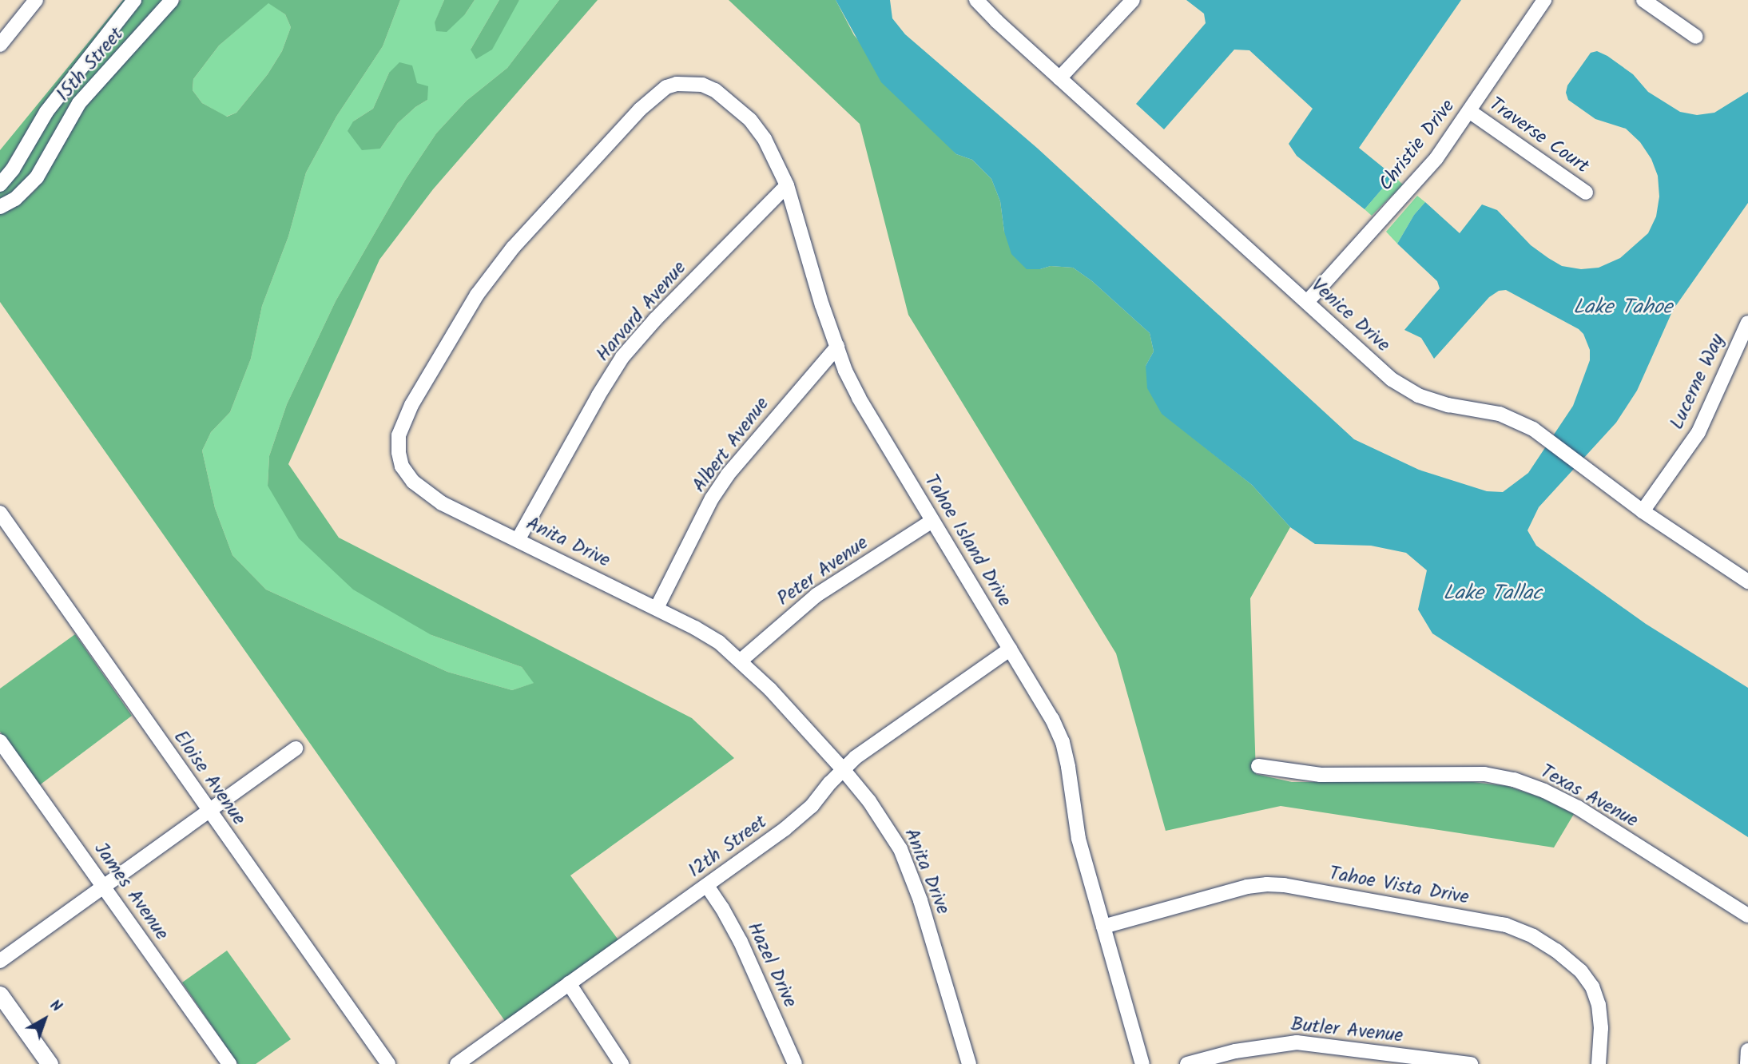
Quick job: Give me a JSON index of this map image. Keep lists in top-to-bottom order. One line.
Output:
{"streets":{"street":["15th Street","Traverse Court","Christie Drive","Harvard Avenue","Venice Drive","Lucerne Way","Albert Avenue","Tahoe Island Drive","Anita Drive","Peter Avenue","Eloise Avenue","Texas Avenue","12th Street","Tahoe Vista Drive","James Avenue","Hazel Drive","Butler Avenue"]},"crossings":[["Traverse Court","Christie Drive"],["Christie Drive","Venice Drive"],["Harvard Avenue","Tahoe Island Drive"],["Harvard Avenue","Anita Drive"],["Venice Drive","Lucerne Way"],["Albert Avenue","Tahoe Island Drive"],["Albert Avenue","Anita Drive"],["Tahoe Island Drive","Anita Drive"],["Tahoe Island Drive","Peter Avenue"],["Tahoe Island Drive","12th Street"],["Tahoe Island Drive","Tahoe Vista Drive"],["Anita Drive","Peter Avenue"],["Anita Drive","12th Street"],["12th Street","Hazel Drive"]],"water":["Lake Tahoe","Lake Tallac"],"north":"top right"}
